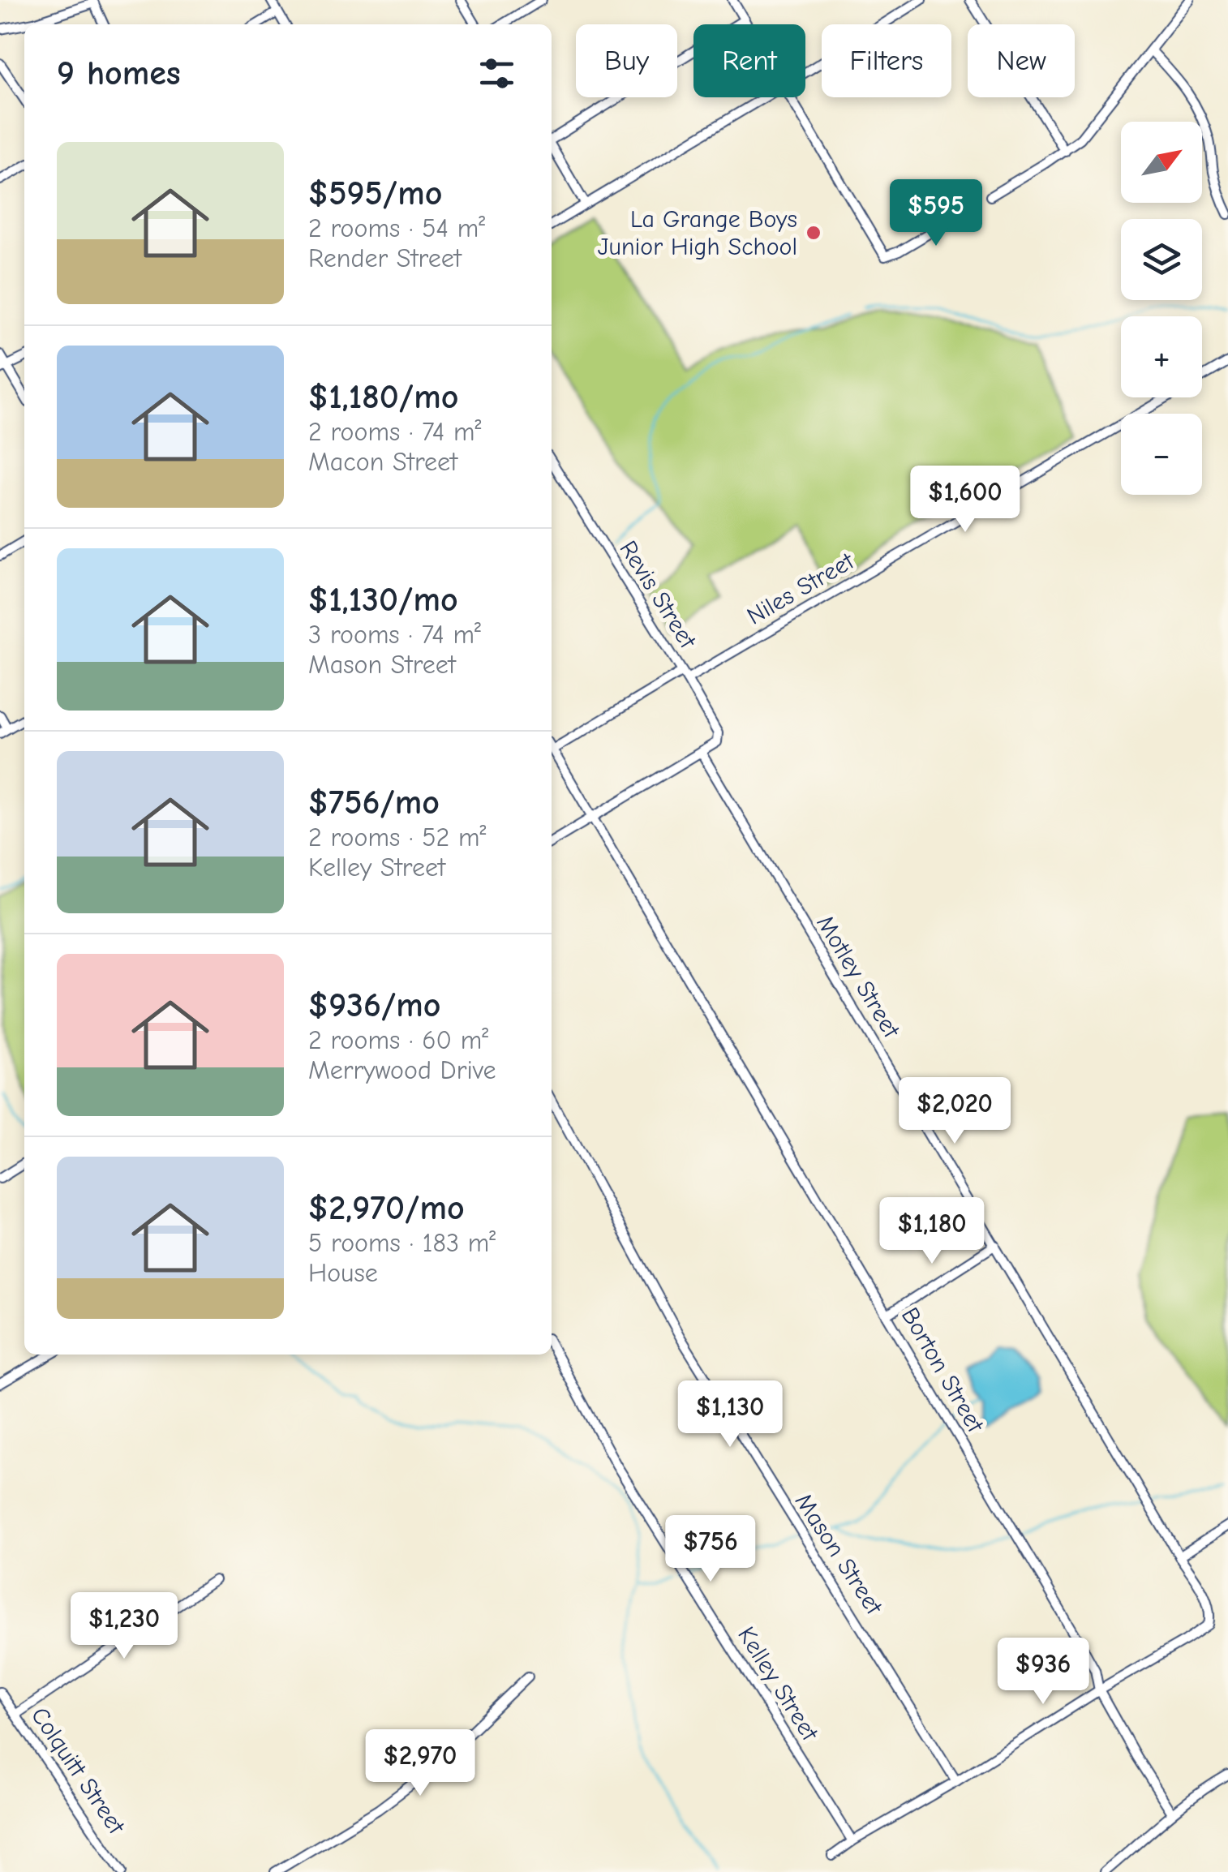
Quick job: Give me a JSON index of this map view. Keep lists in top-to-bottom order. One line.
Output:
{"streets":{"street":["Niles Street","Revis Street","Motley Street","Borton Street","Mason Street","Kelley Street","Colquitt Street"]},"crossings":[["Niles Street","Revis Street"],["Revis Street","Motley Street"],["Motley Street","Borton Street"]],"places":["La Grange Boys Junior High School"],"north":"top right","page":{"chip":["Buy","Rent","Filters","New"],"heading":"9 homes","map_buttons":["+","−"],"list":[{"name":"$595/mo","note":"2 rooms · 54 m² · Render Street"},{"name":"$1,180/mo","note":"2 rooms · 74 m² · Macon Street"},{"name":"$1,130/mo","note":"3 rooms · 74 m² · Mason Street"},{"name":"$756/mo","note":"2 rooms · 52 m² · Kelley Street"},{"name":"$936/mo","note":"2 rooms · 60 m² · Merrywood Drive"},{"name":"$2,970/mo","note":"5 rooms · 183 m² · House"}],"price":["$595","$1,600","$2,020","$1,180","$1,130","$756","$1,230","$936","$2,970"]}}
